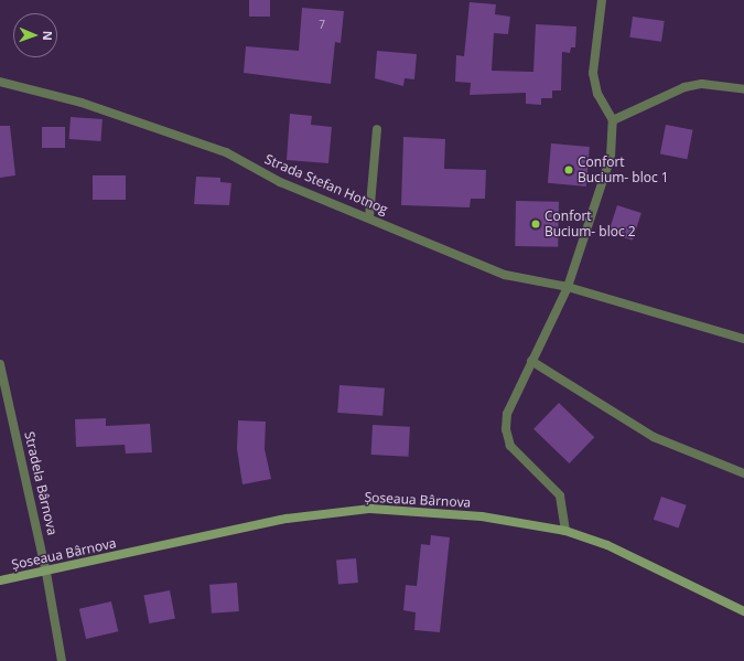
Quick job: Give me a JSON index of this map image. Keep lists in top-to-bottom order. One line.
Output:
{"streets":{"main road":["Șoseaua Bârnova"],"street":["Strada Stefan Hotnog","Stradela Bârnova"]},"crossings":[["Stradela Bârnova","Șoseaua Bârnova"]],"places":["Confort Bucium- bloc 1","Confort Bucium- bloc 2"],"house_numbers":["7"],"north":"right"}
